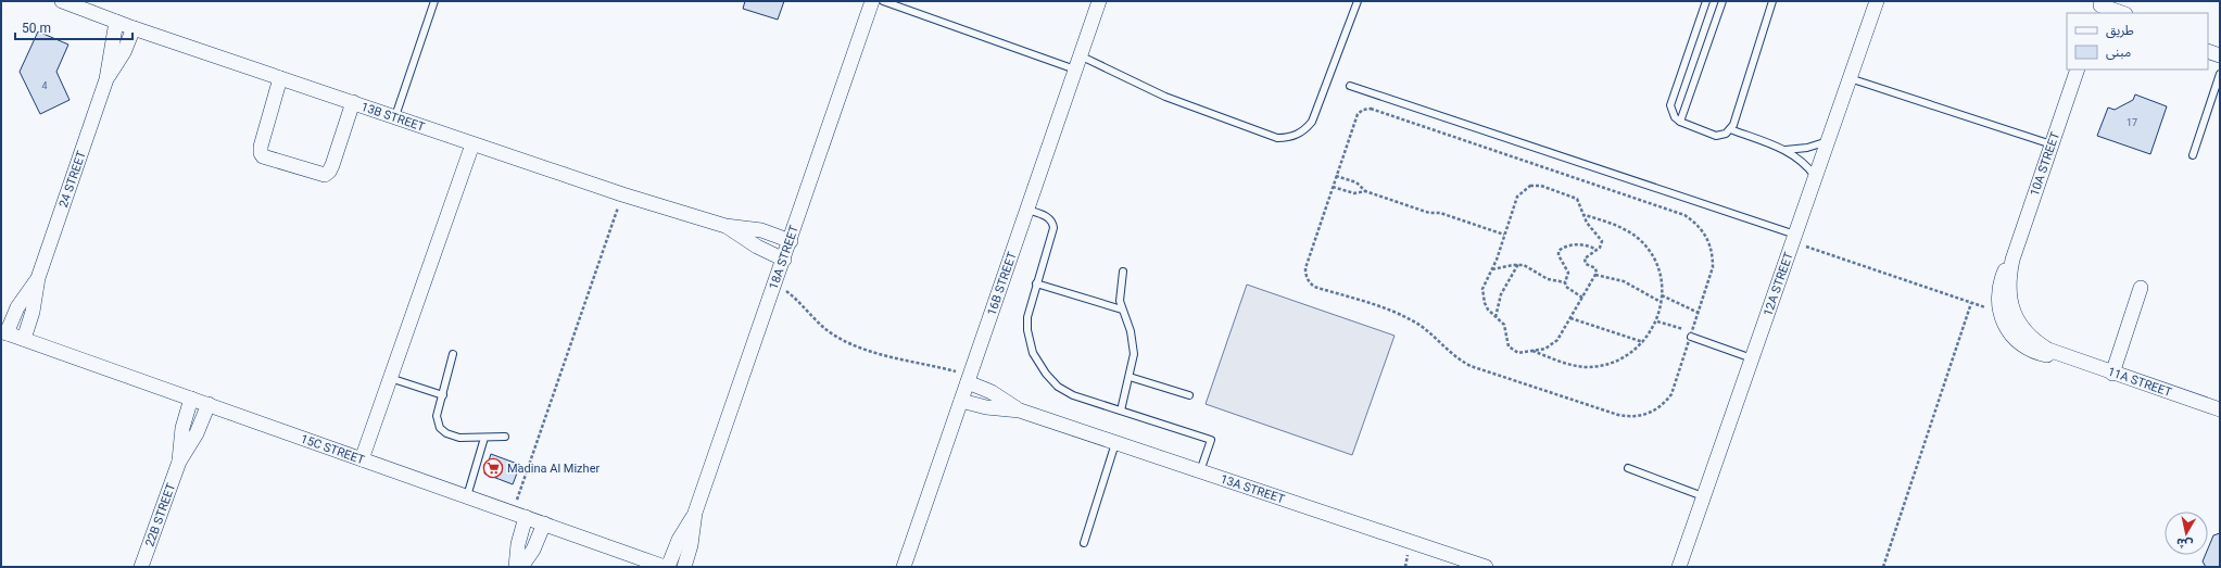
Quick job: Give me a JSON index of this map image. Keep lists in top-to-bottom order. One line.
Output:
{"streets":{"street":["13B STREET","10A STREET","24 STREET","18A STREET","16B STREET","12A STREET","11A STREET","15C STREET","13A STREET","22B STREET"]},"crossings":[["13B STREET","24 STREET"],["13B STREET","18A STREET"],["10A STREET","11A STREET"],["24 STREET","15C STREET"],["18A STREET","15C STREET"],["16B STREET","13A STREET"],["15C STREET","22B STREET"]],"places":{"supermarket":["Madina Al Mizher"]},"house_numbers":["4","17"],"legend":["طريق","مبنى"],"scale_bar":"50 m","north":"bottom"}
